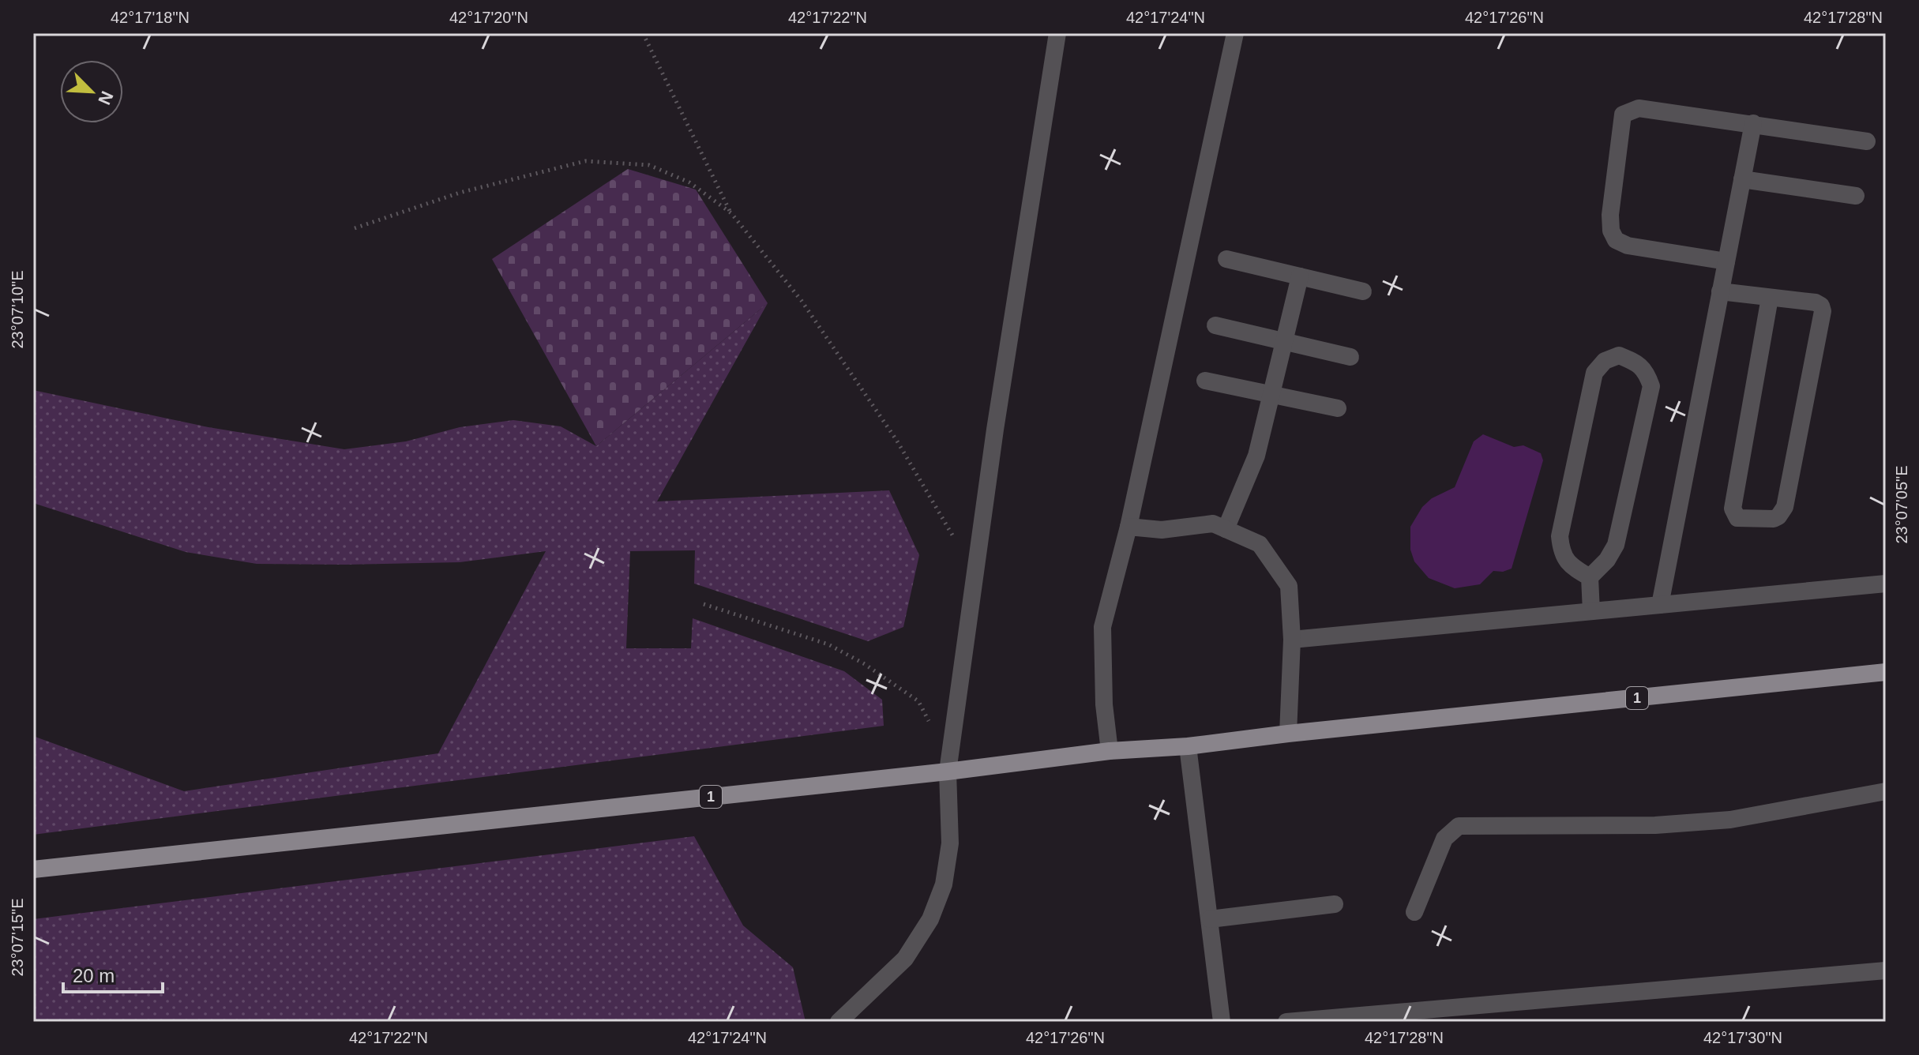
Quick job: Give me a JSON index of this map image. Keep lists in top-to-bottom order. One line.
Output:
{"streets":{"main road":["1"]},"scale_bar":"20 m","north":"bottom right","coordinates":["42°17'18\"N","42°17'20\"N","42°17'22\"N","42°17'24\"N","42°17'26\"N","42°17'28\"N","23°07'10\"E","23°07'05\"E","23°07'15\"E","42°17'30\"N"]}
